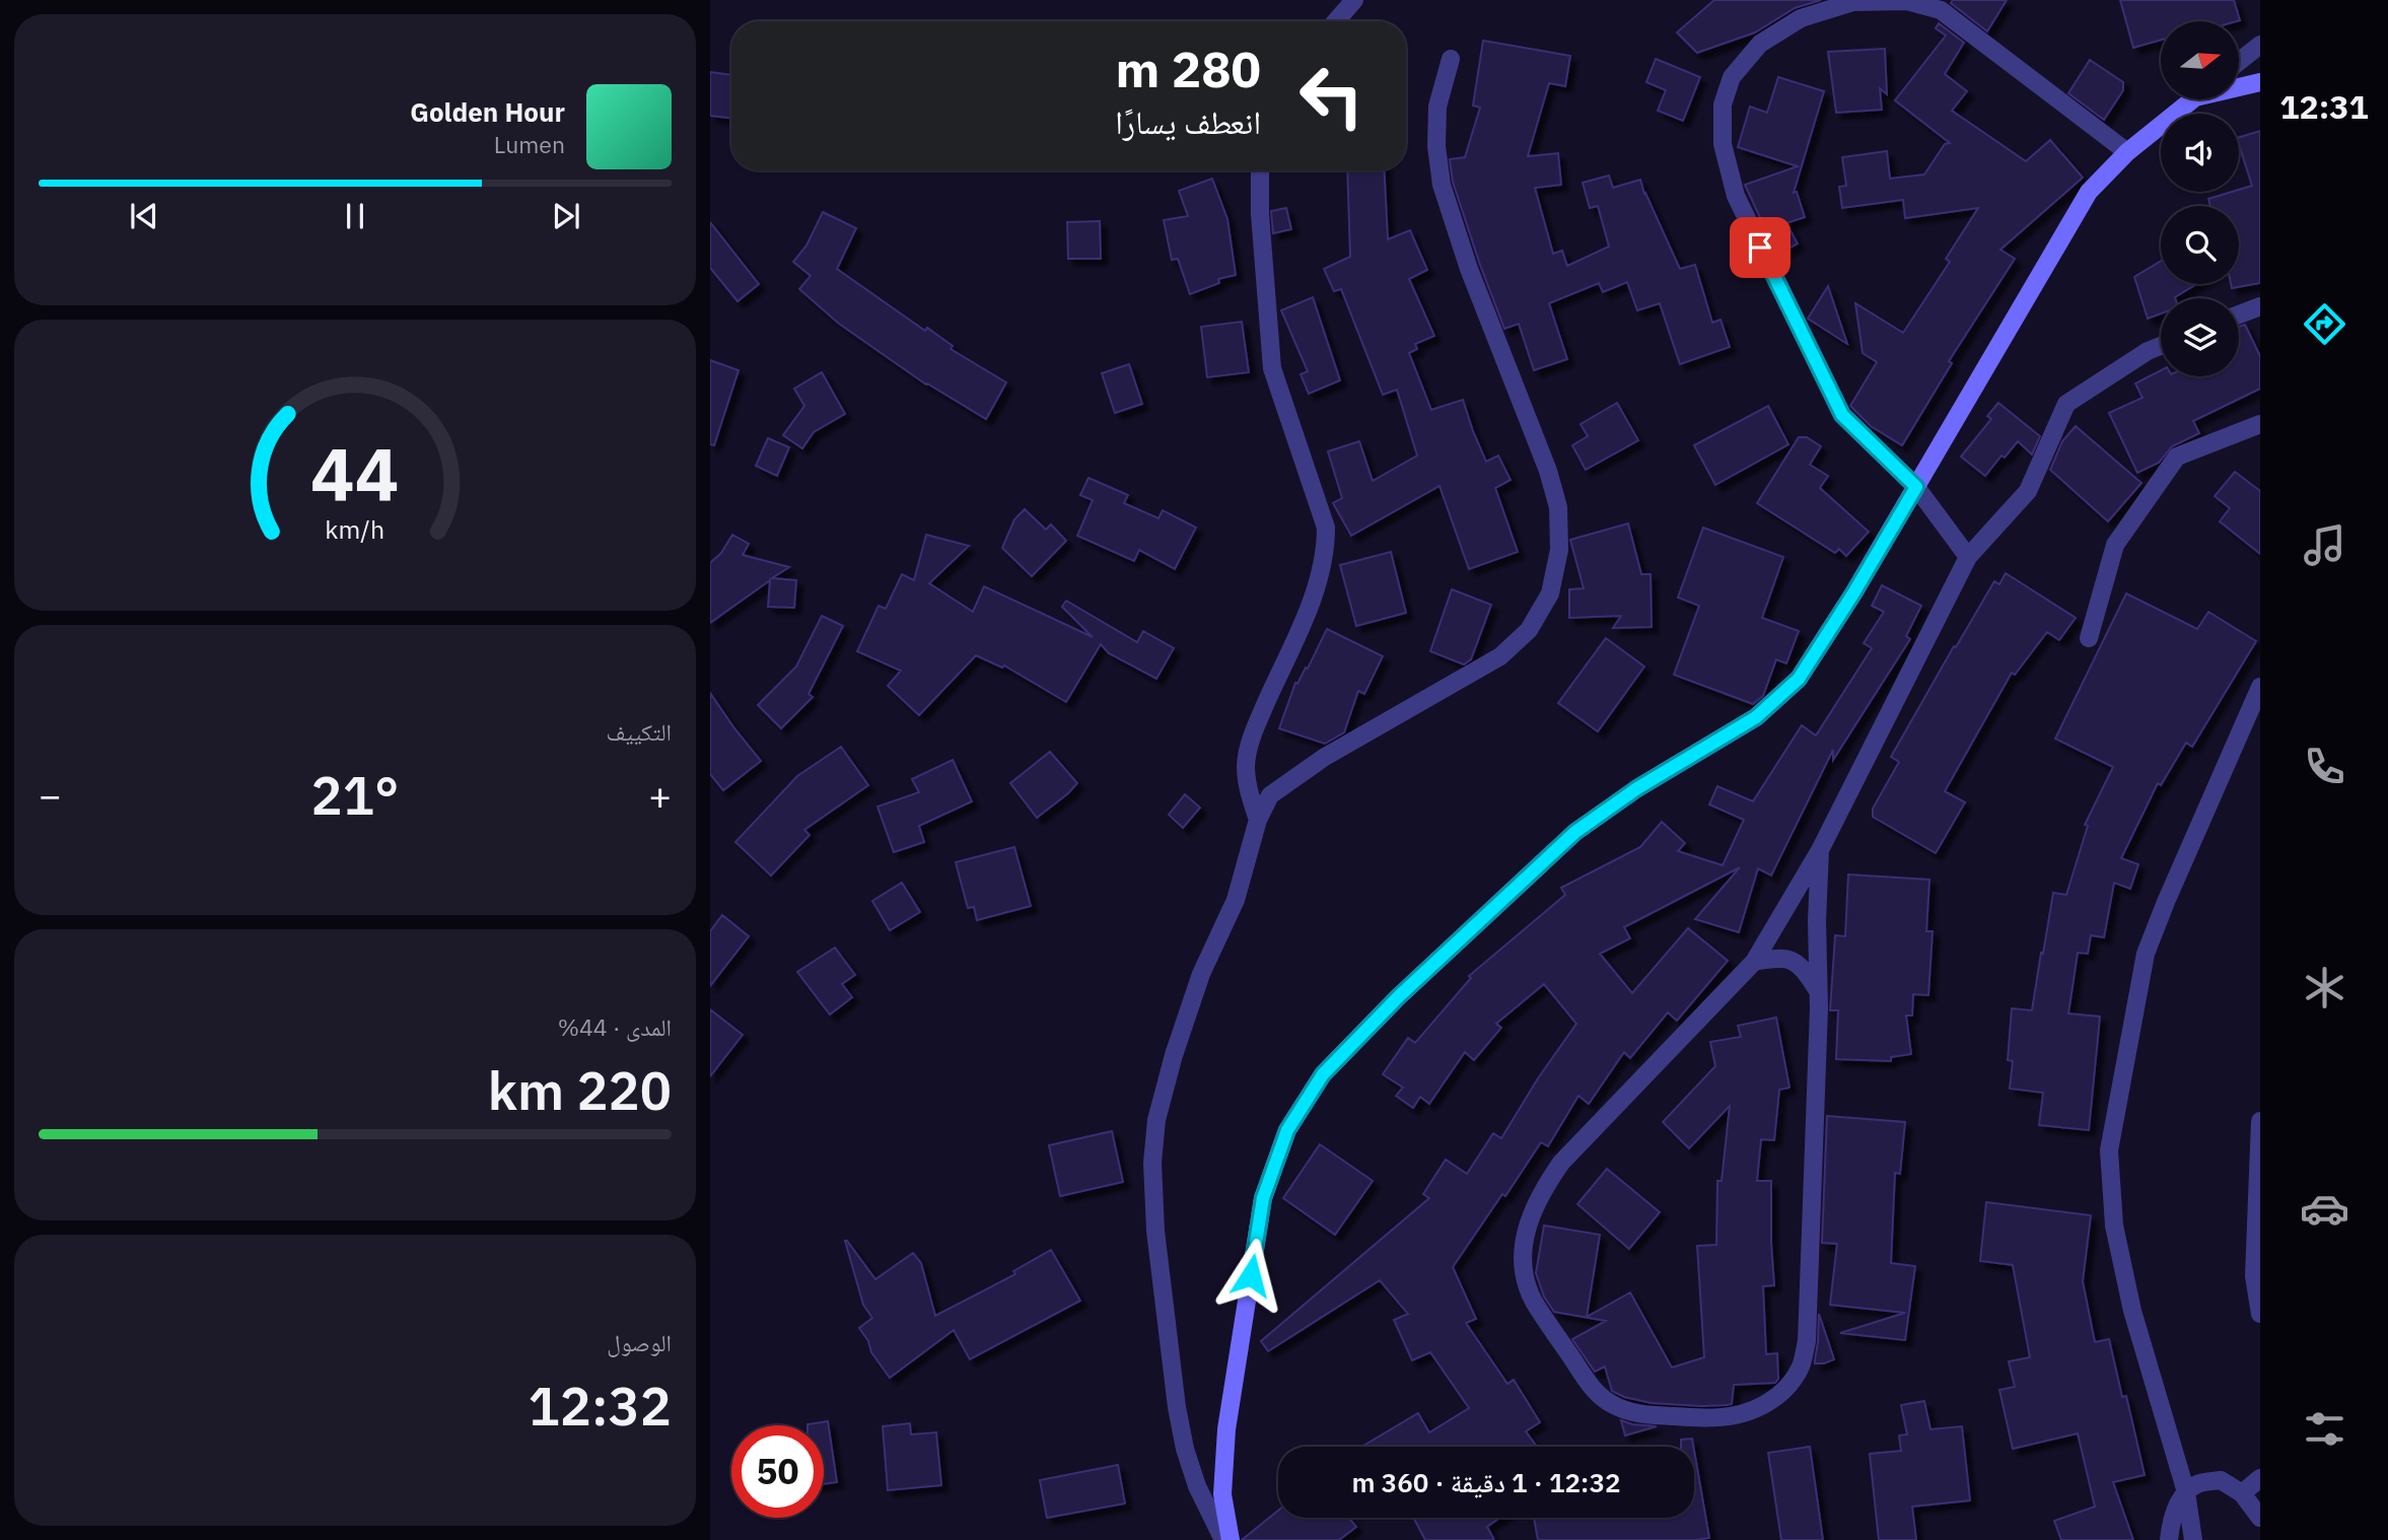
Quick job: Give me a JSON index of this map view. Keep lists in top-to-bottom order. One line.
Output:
{"north":"right","page":{"tabs":"12:31","turn":["280 m","انعطف يسارًا"],"song":["Golden Hour","Lumen"],"tile":["التكييف",["المدى · 44%","220 km"],["الوصول","12:32"]],"heat":["−","21°","+"],"limit":"50","trip":"12:32 · 1 دقيقة · 360 m","gauge":["44","km/h"]}}
